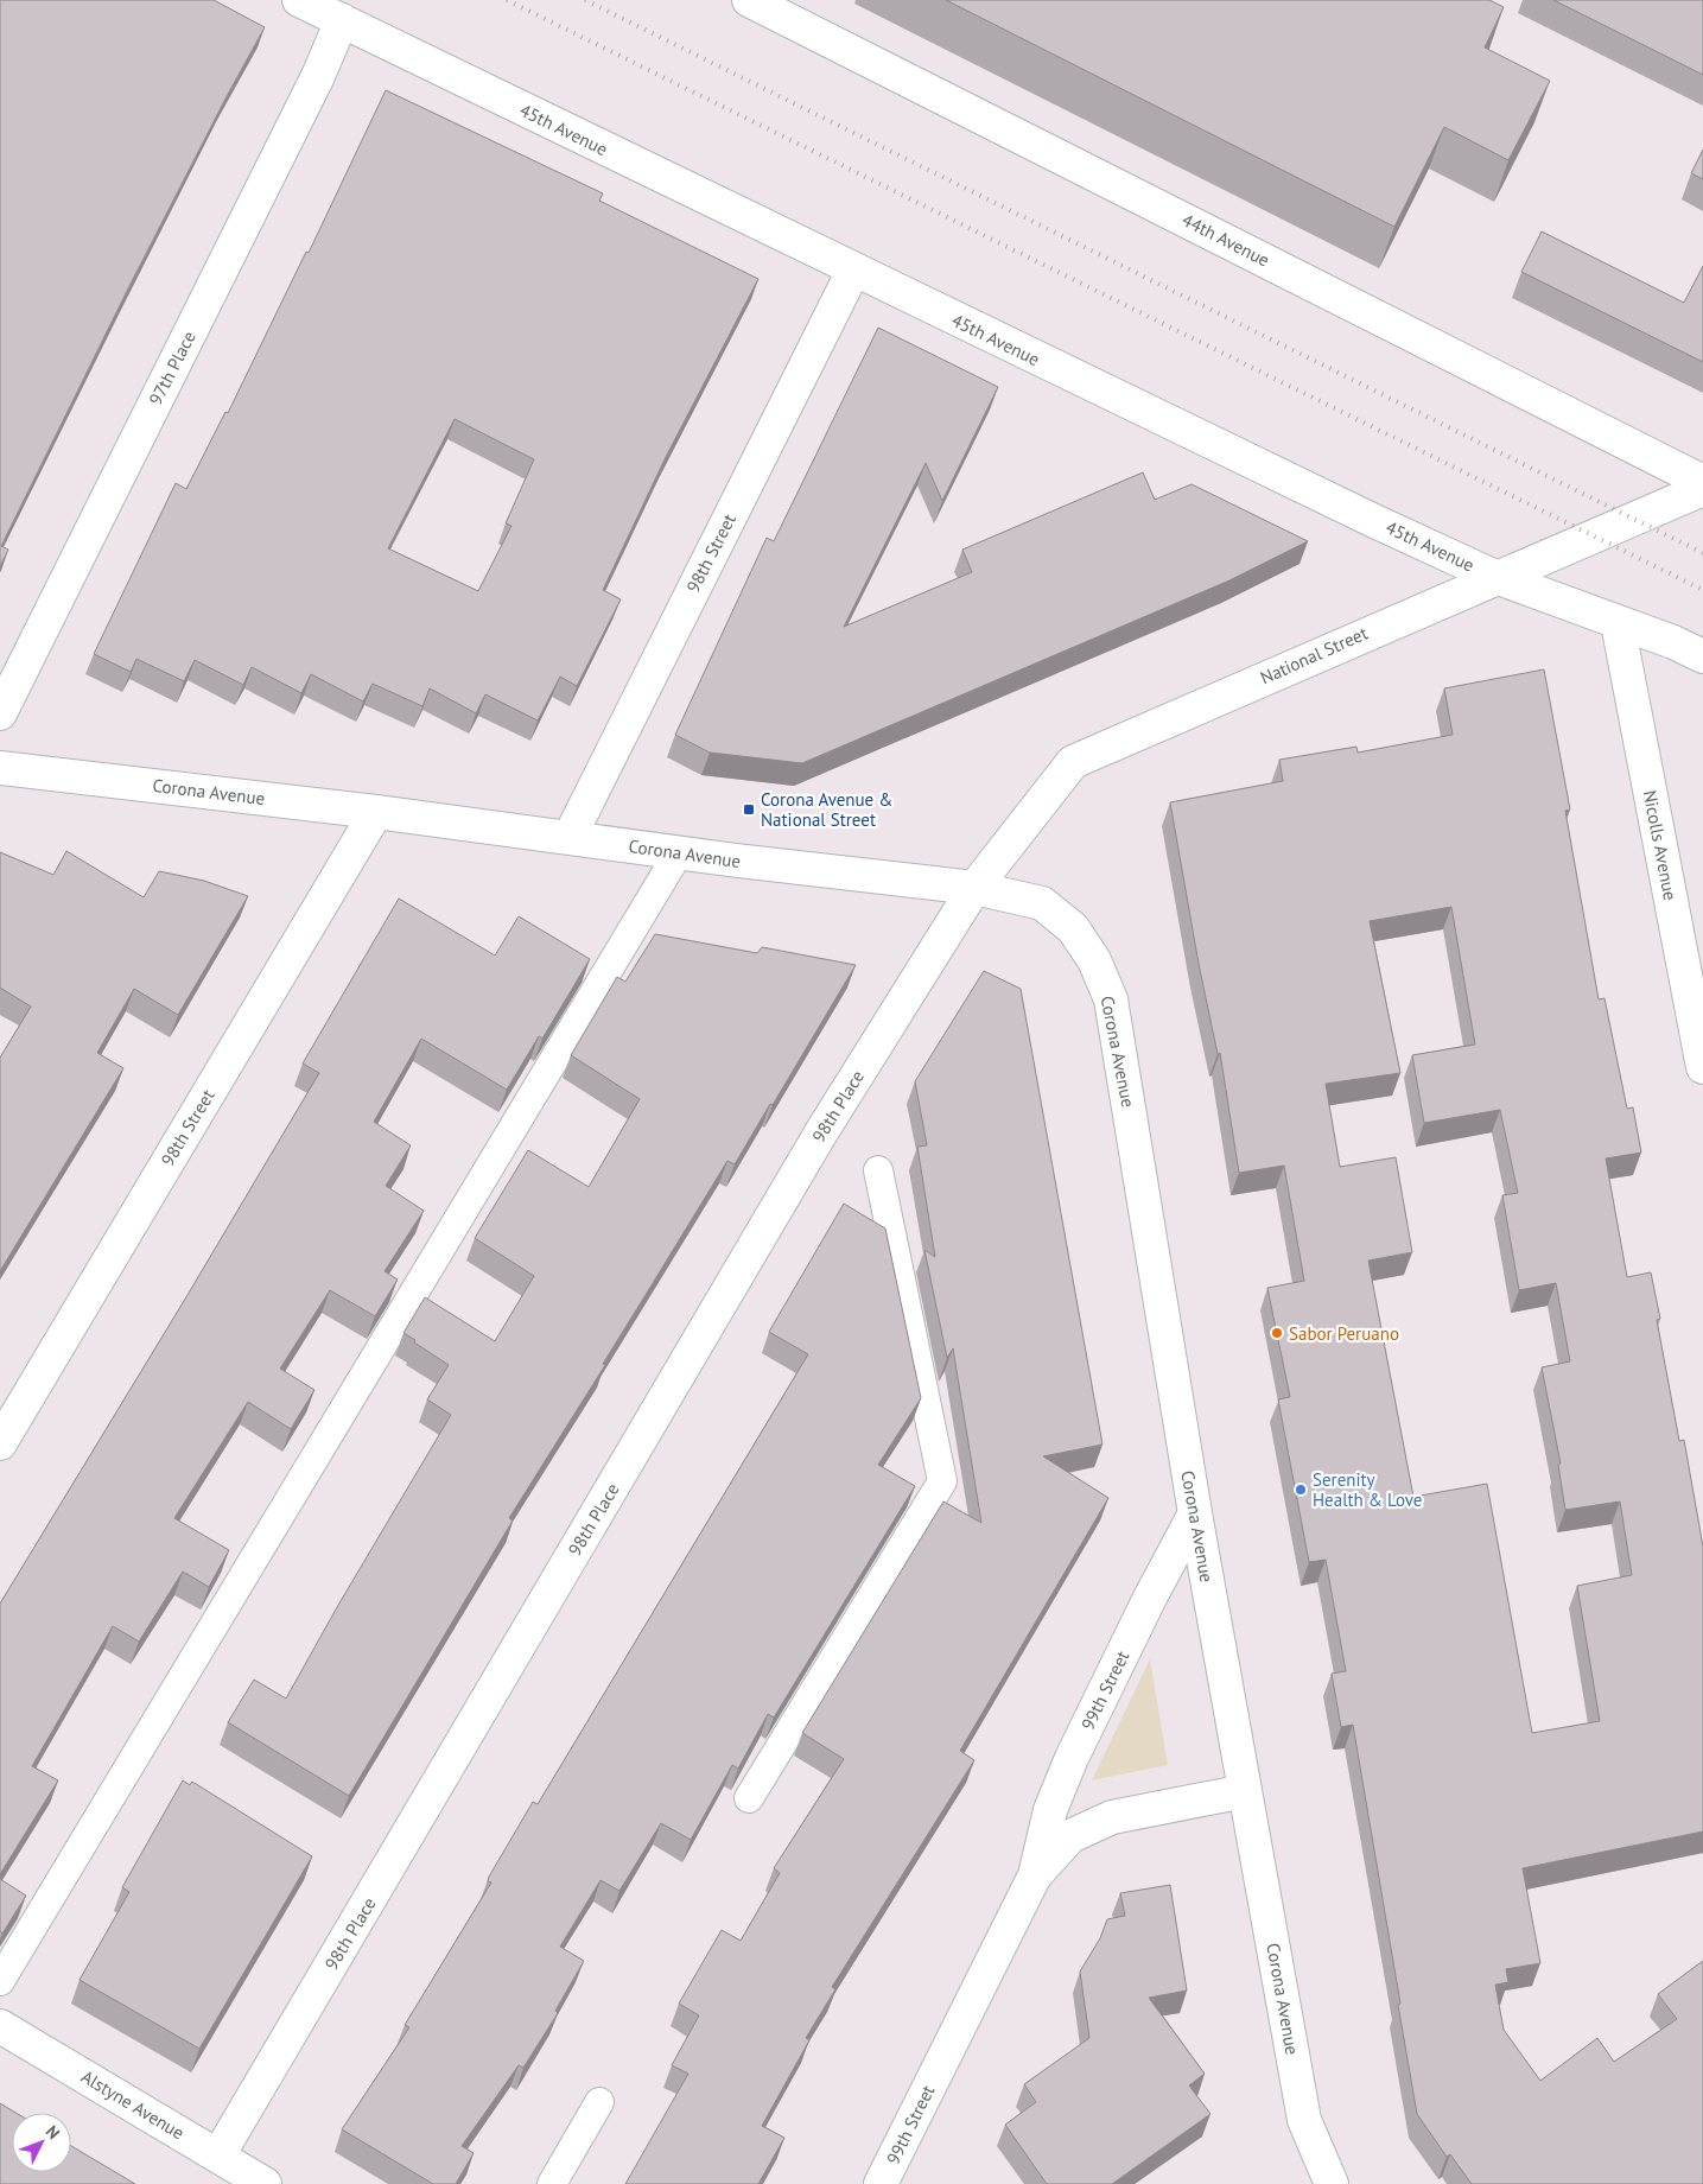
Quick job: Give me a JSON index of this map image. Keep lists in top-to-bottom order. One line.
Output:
{"streets":{"street":["45th Avenue","44th Avenue","97th Place","98th Street","National Street","Corona Avenue","Nicolls Avenue","98th Place","99th Street","Alstyne Avenue"]},"crossings":[["45th Avenue","97th Place"],["45th Avenue","98th Street"],["45th Avenue","National Street"],["45th Avenue","Nicolls Avenue"],["98th Street","Corona Avenue"],["National Street","Corona Avenue"],["National Street","98th Place"],["Corona Avenue","98th Place"],["Corona Avenue","99th Street"],["98th Place","Alstyne Avenue"]],"places":{"transit":["Corona Avenue & National Street"],"other":["Sabor Peruano","Serenity Health & Love"]},"north":"top right"}
